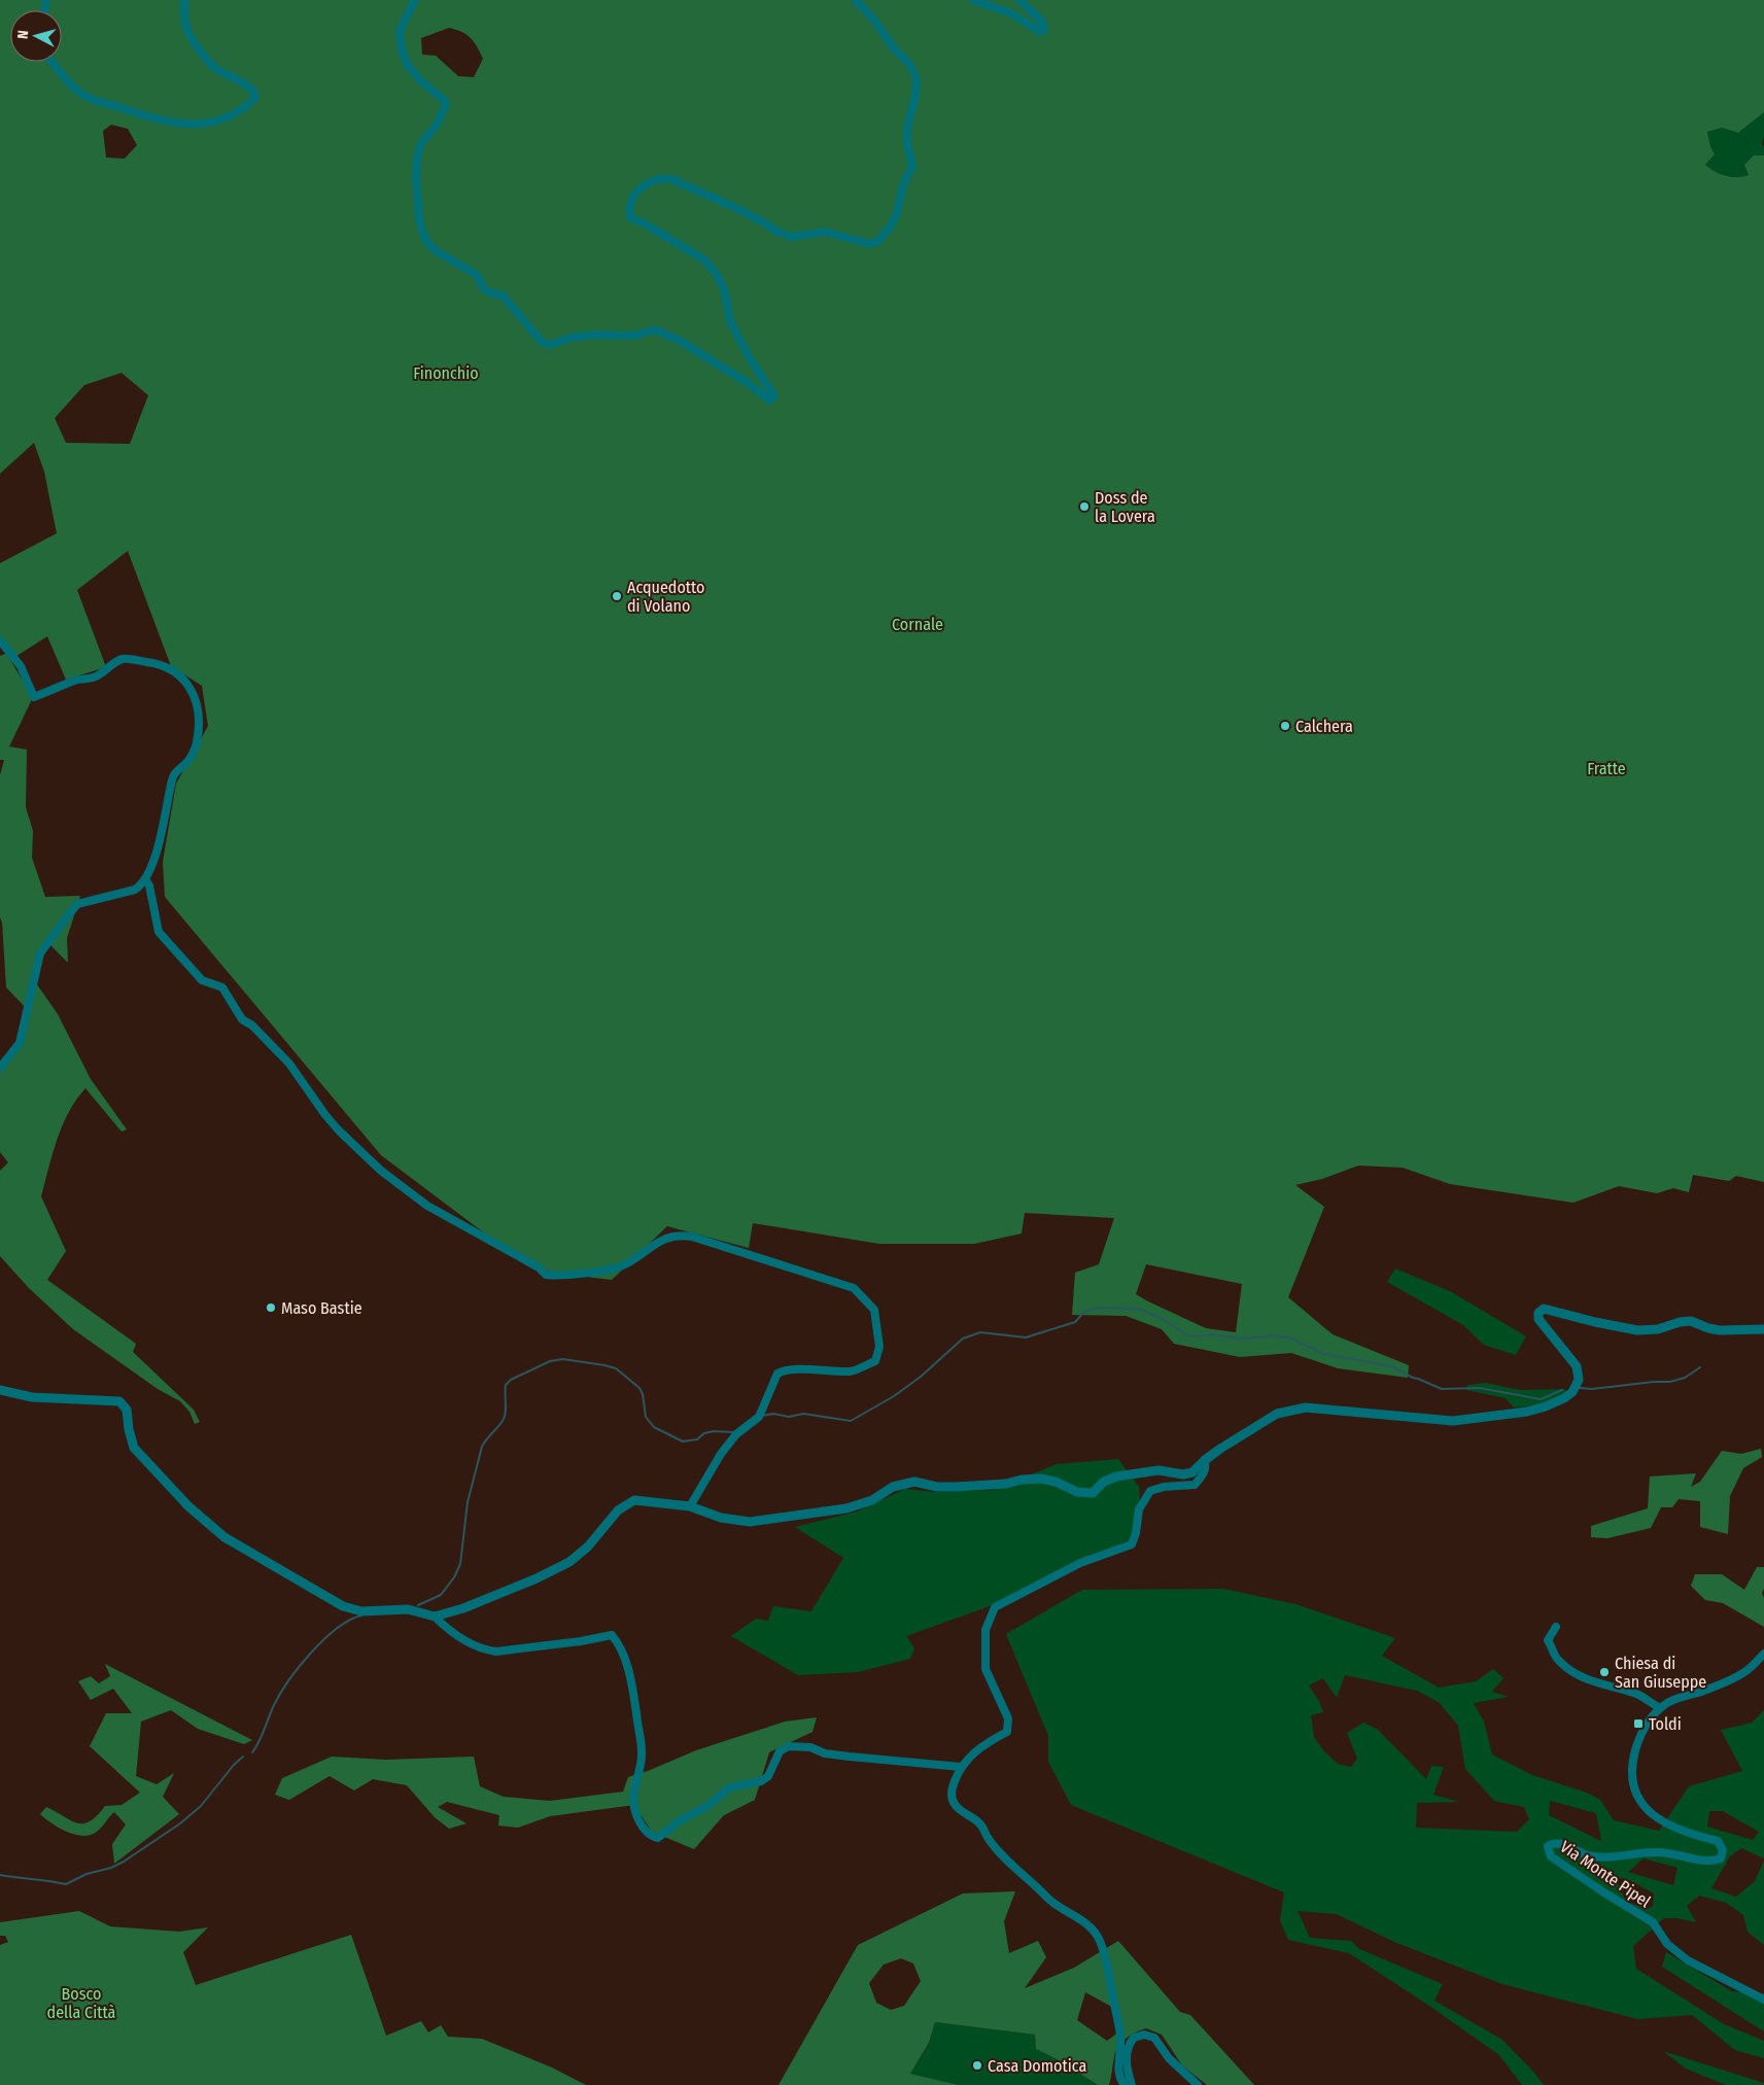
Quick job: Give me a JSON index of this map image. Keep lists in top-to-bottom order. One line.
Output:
{"streets":{"street":["Via Monte Pipel"]},"parks":["Finonchio","Cornale","Fratte","Bosco della Città"],"places":{"other":["Doss de la Lovera","Acquedotto di Volano","Calchera","Maso Bastie","Chiesa di San Giuseppe","Casa Domotica"],"transit":["Toldi"]},"north":"left"}
